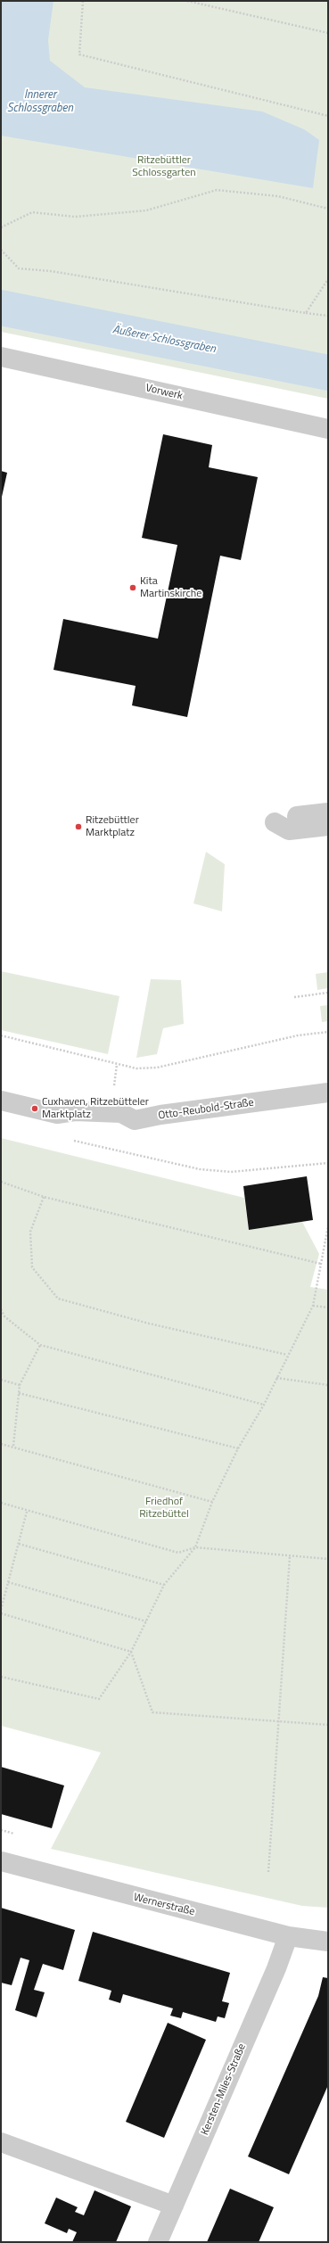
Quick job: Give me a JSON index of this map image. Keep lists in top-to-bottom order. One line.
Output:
{"streets":{"street":["Vorwerk","Otto-Reubold-Straße","Wernerstraße","Kersten-Miles-Straße"]},"crossings":[["Wernerstraße","Kersten-Miles-Straße"]],"water":["Innerer Schlossgraben","Äußerer Schlossgraben"],"parks":["Ritzebüttler Schlossgarten","Friedhof Ritzebüttel"],"places":["Kita Martinskirche","Ritzebüttler Marktplatz","Cuxhaven, Ritzebütteler Marktplatz"]}
